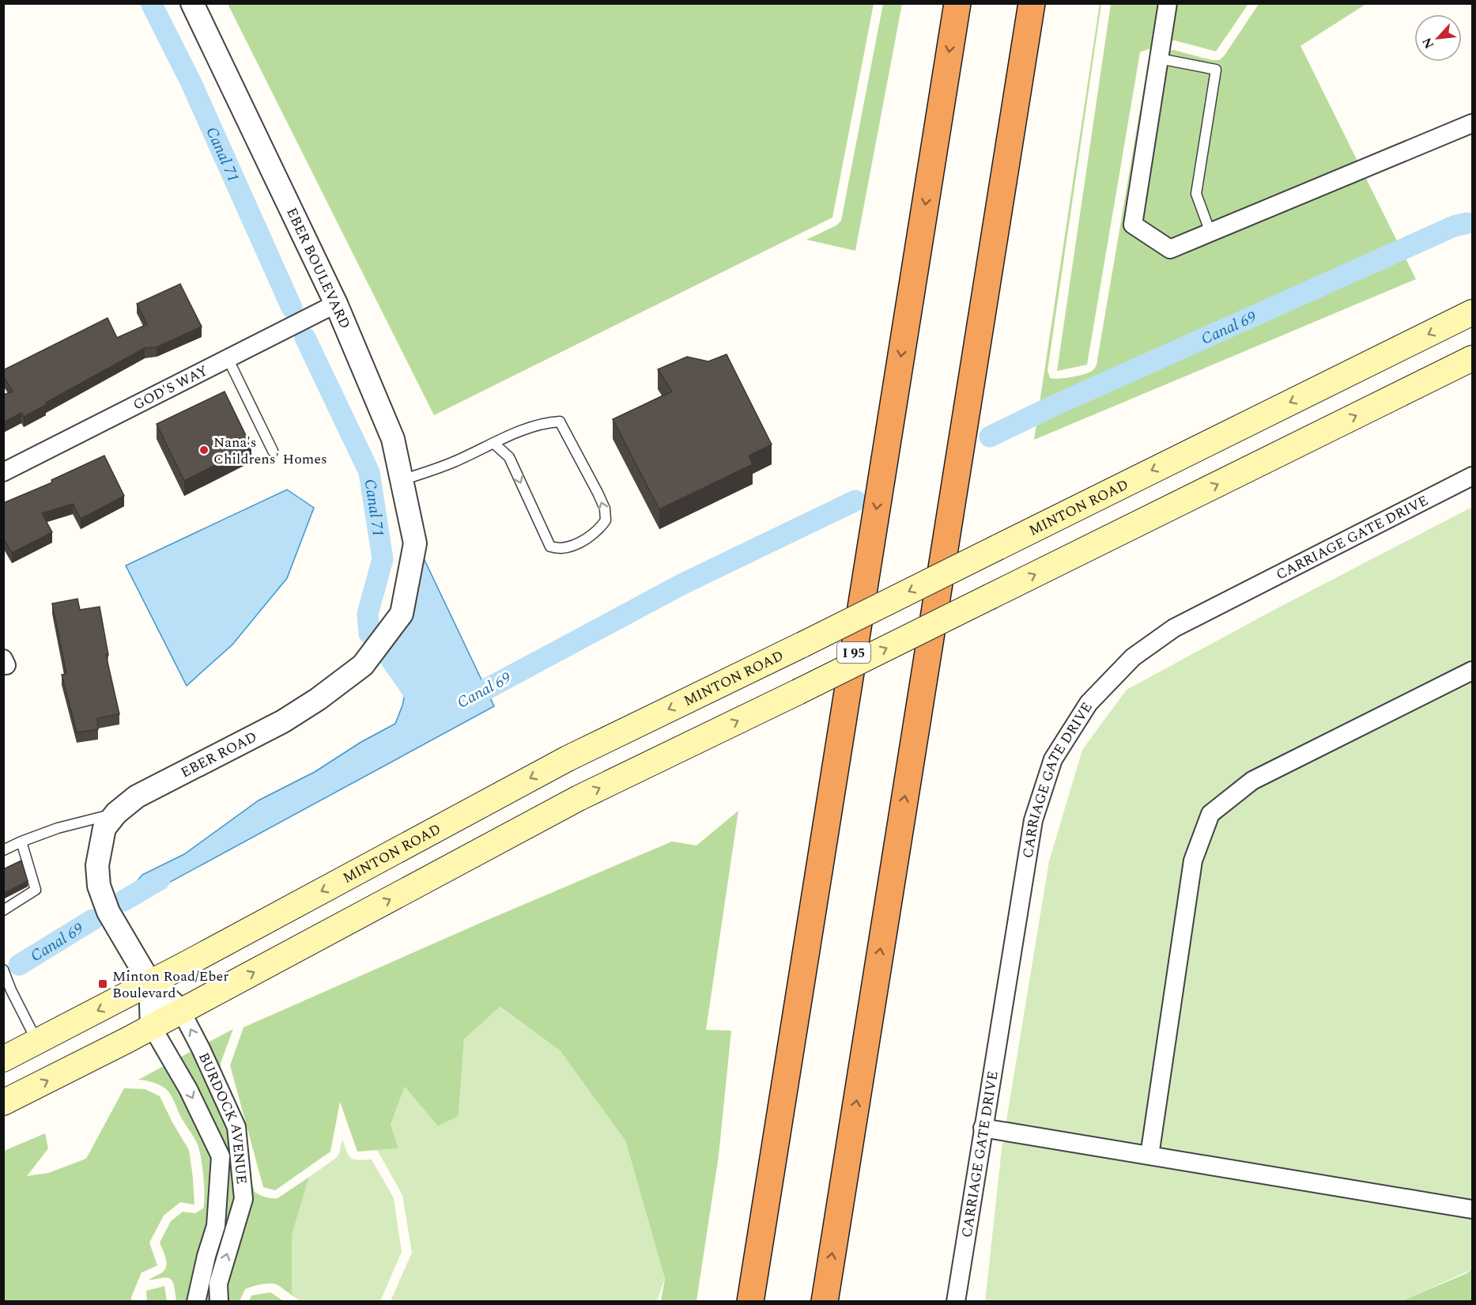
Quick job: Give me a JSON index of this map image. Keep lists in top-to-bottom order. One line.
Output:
{"streets":{"highway":["I 95"],"main road":["MINTON ROAD"],"street":["EBER BOULEVARD","GOD'S WAY","CARRIAGE GATE DRIVE","EBER ROAD","BURDOCK AVENUE"]},"crossings":[["EBER BOULEVARD","GOD'S WAY"],["EBER BOULEVARD","EBER ROAD"],["MINTON ROAD","EBER ROAD"],["EBER ROAD","BURDOCK AVENUE"]],"water":["Canal 71","Canal 69"],"places":{"other":["Nana's Childrens' Homes"],"transit":["Minton Road/Eber Boulevard"]},"north":"bottom left"}
